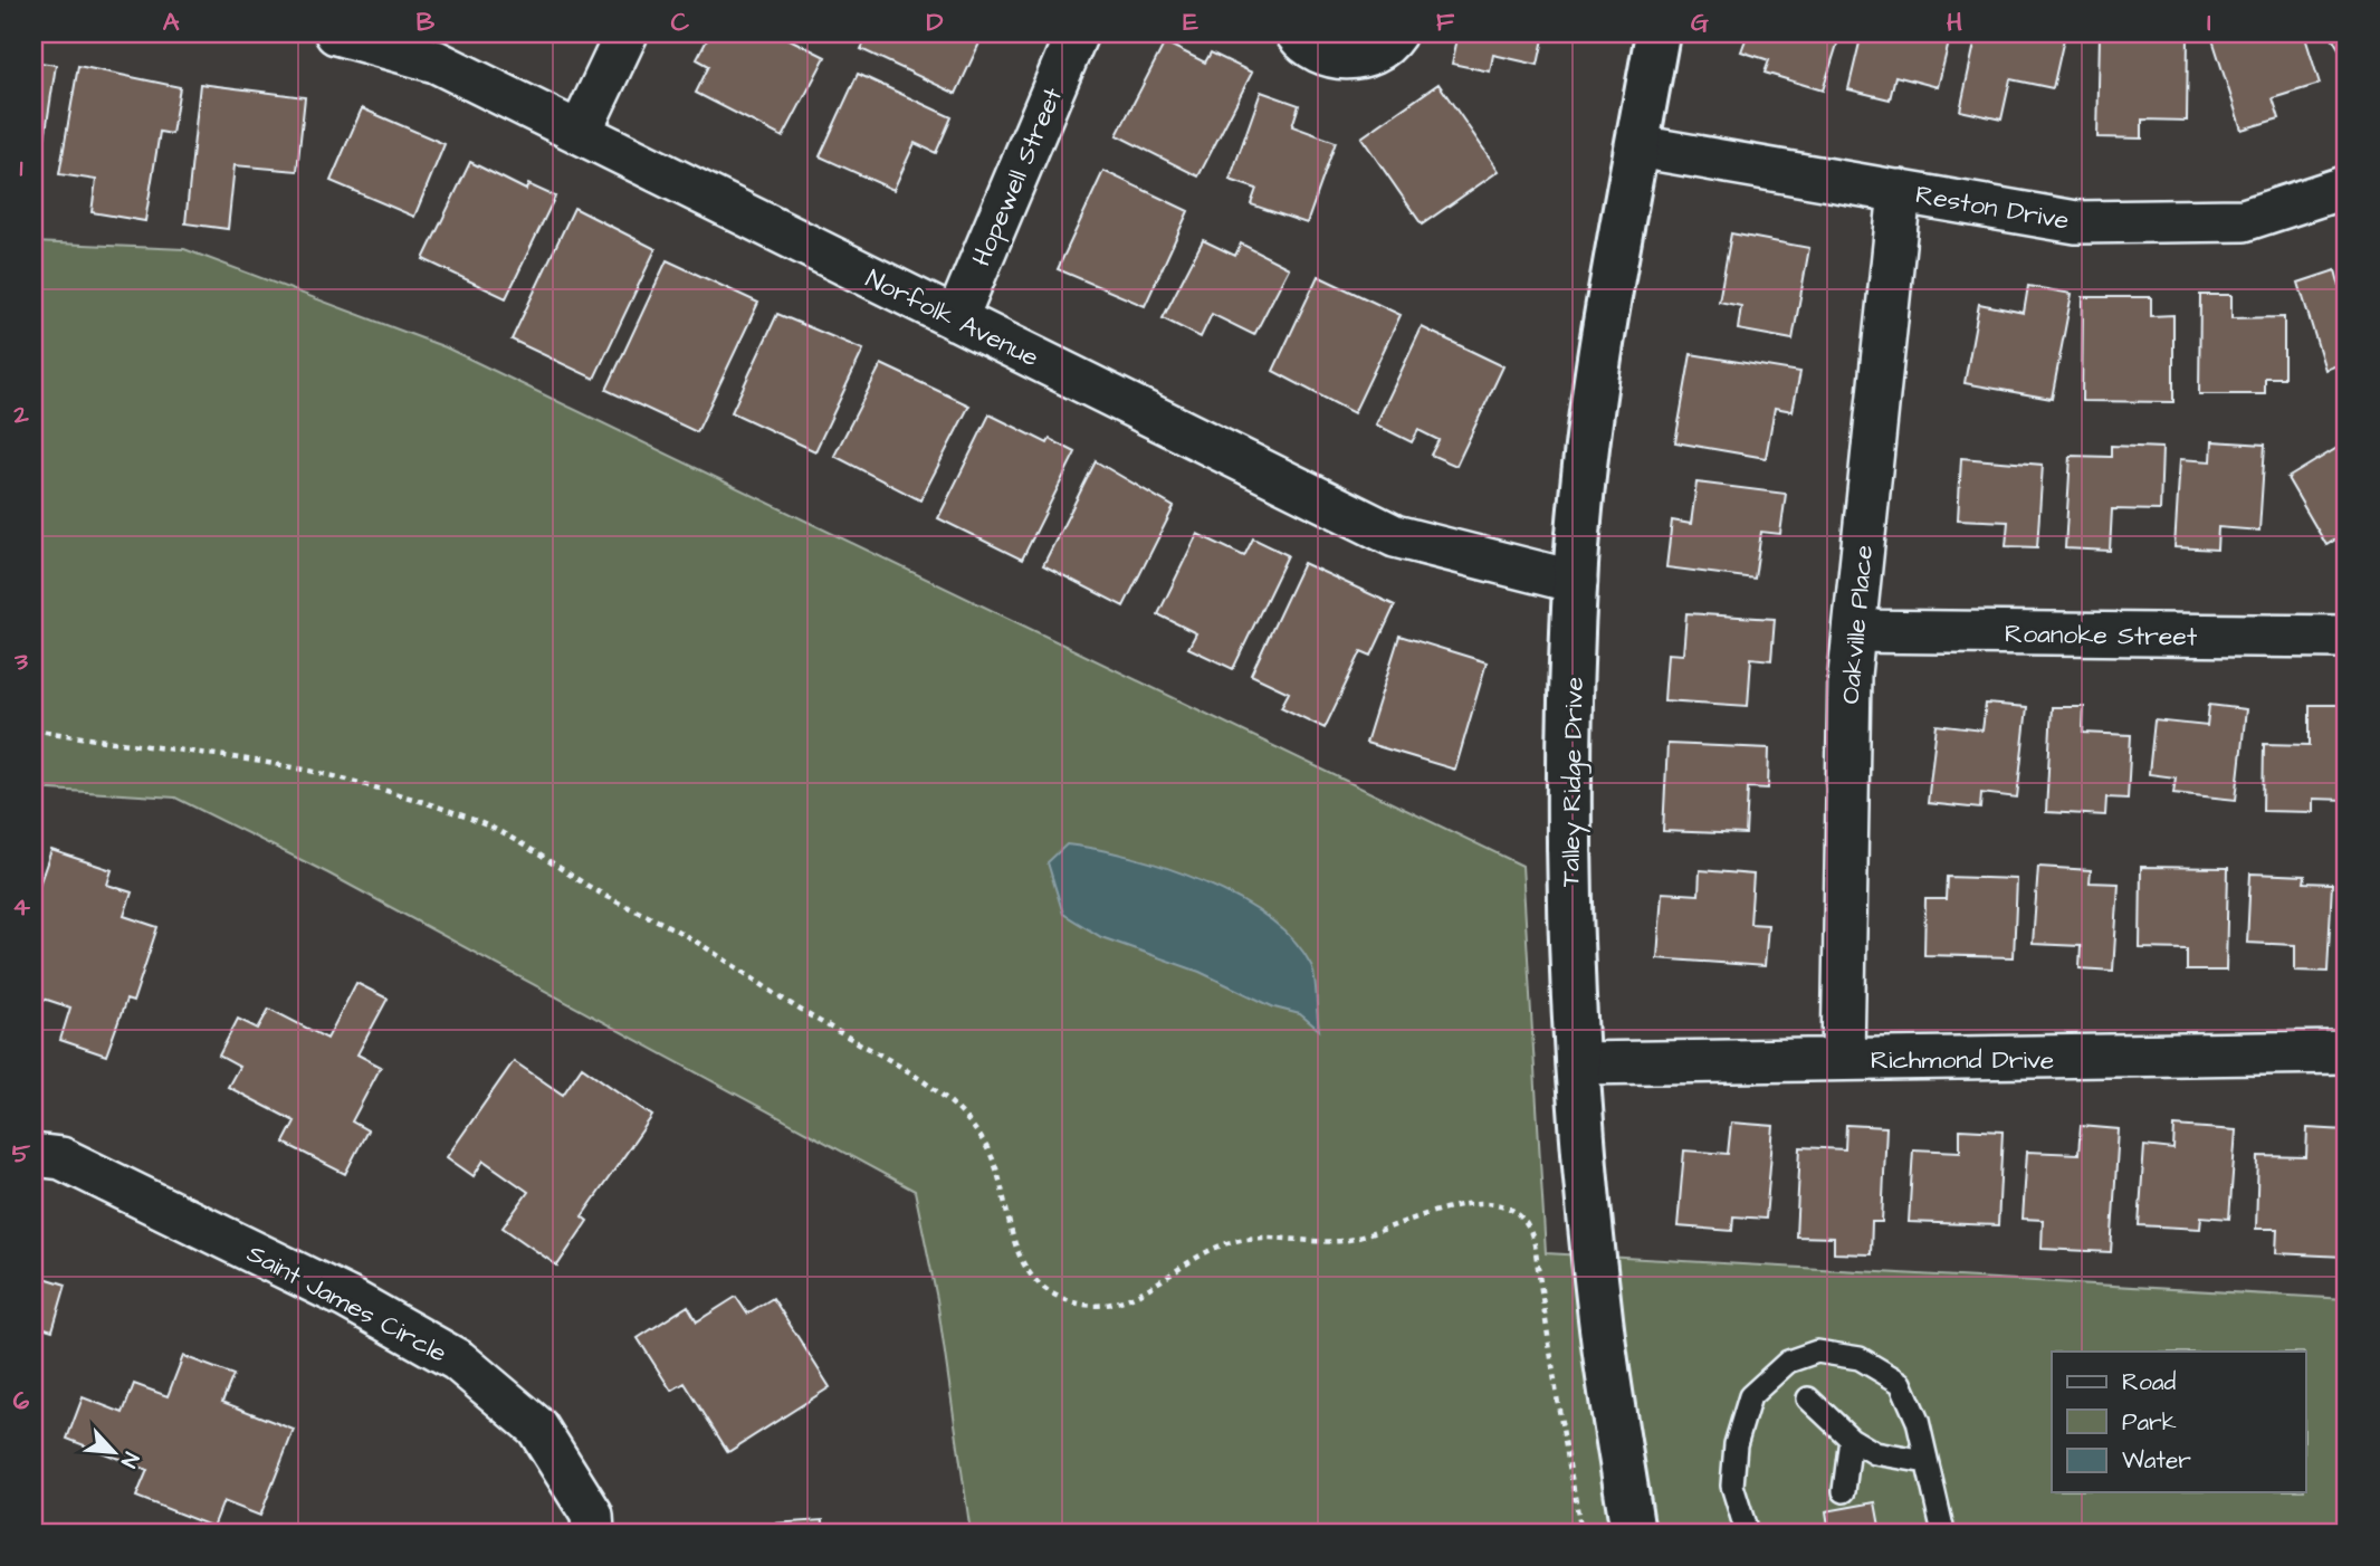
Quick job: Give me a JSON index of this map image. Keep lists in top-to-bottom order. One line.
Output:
{"streets":{"street":["Hopewell Street","Reston Drive","Norfolk Avenue","Oakville Place","Roanoke Street","Talley Ridge Drive","Richmond Drive","Saint James Circle"]},"crossings":[["Hopewell Street","Norfolk Avenue"],["Reston Drive","Oakville Place"],["Reston Drive","Talley Ridge Drive"],["Norfolk Avenue","Talley Ridge Drive"],["Oakville Place","Roanoke Street"],["Oakville Place","Richmond Drive"],["Talley Ridge Drive","Richmond Drive"]],"legend":["Road","Park","Water"],"north":"bottom right","grid":{"columns":["A","B","C","D","E","F","G","H","I"],"rows":["1","2","3","4","5","6"]}}
